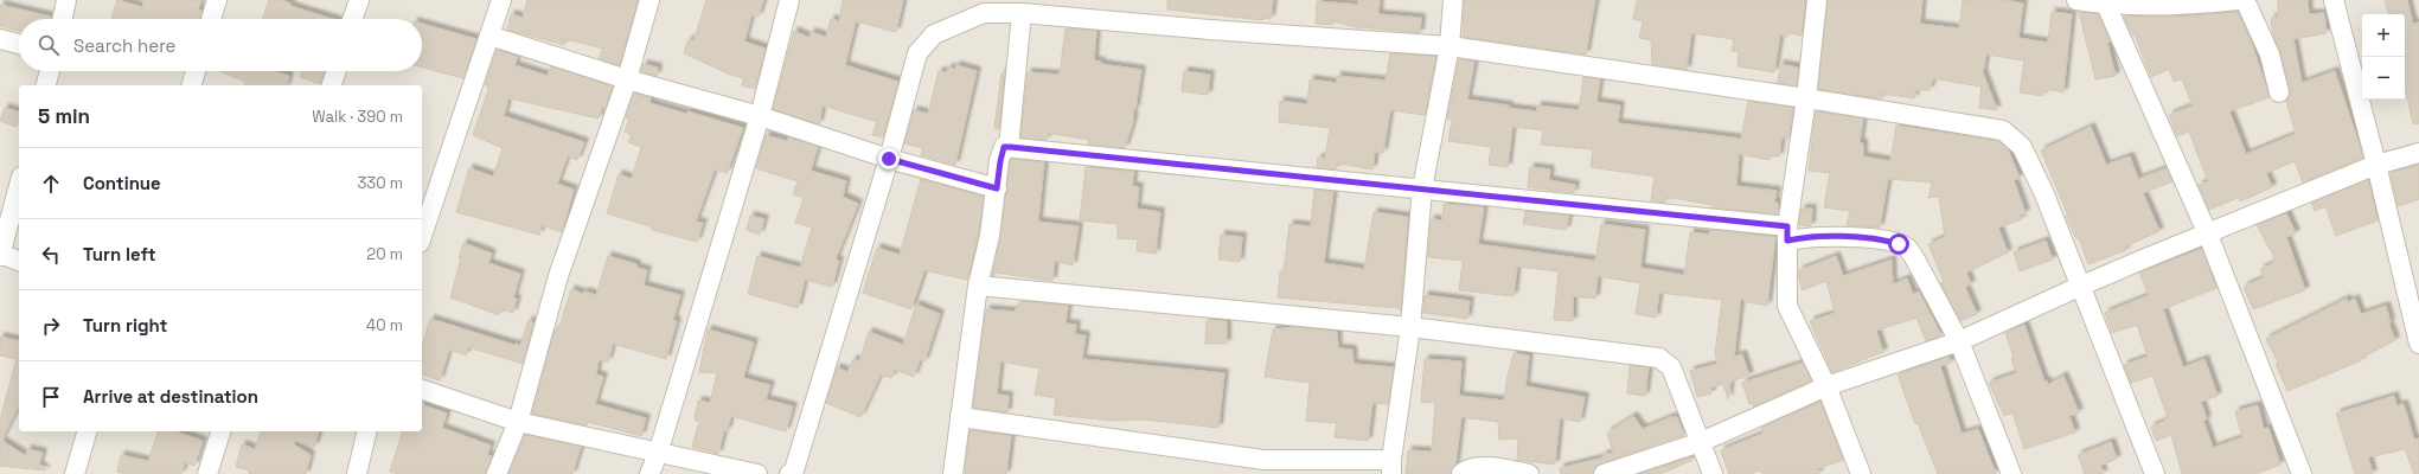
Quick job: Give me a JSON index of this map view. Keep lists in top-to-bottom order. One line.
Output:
{"page":{"map_buttons":["+","−"],"search":"Search here","heading":["5 min","Walk · 390 m"],"list":[["Continue","330 m"],["Turn left","20 m"],["Turn right","40 m"],"Arrive at destination"]}}
